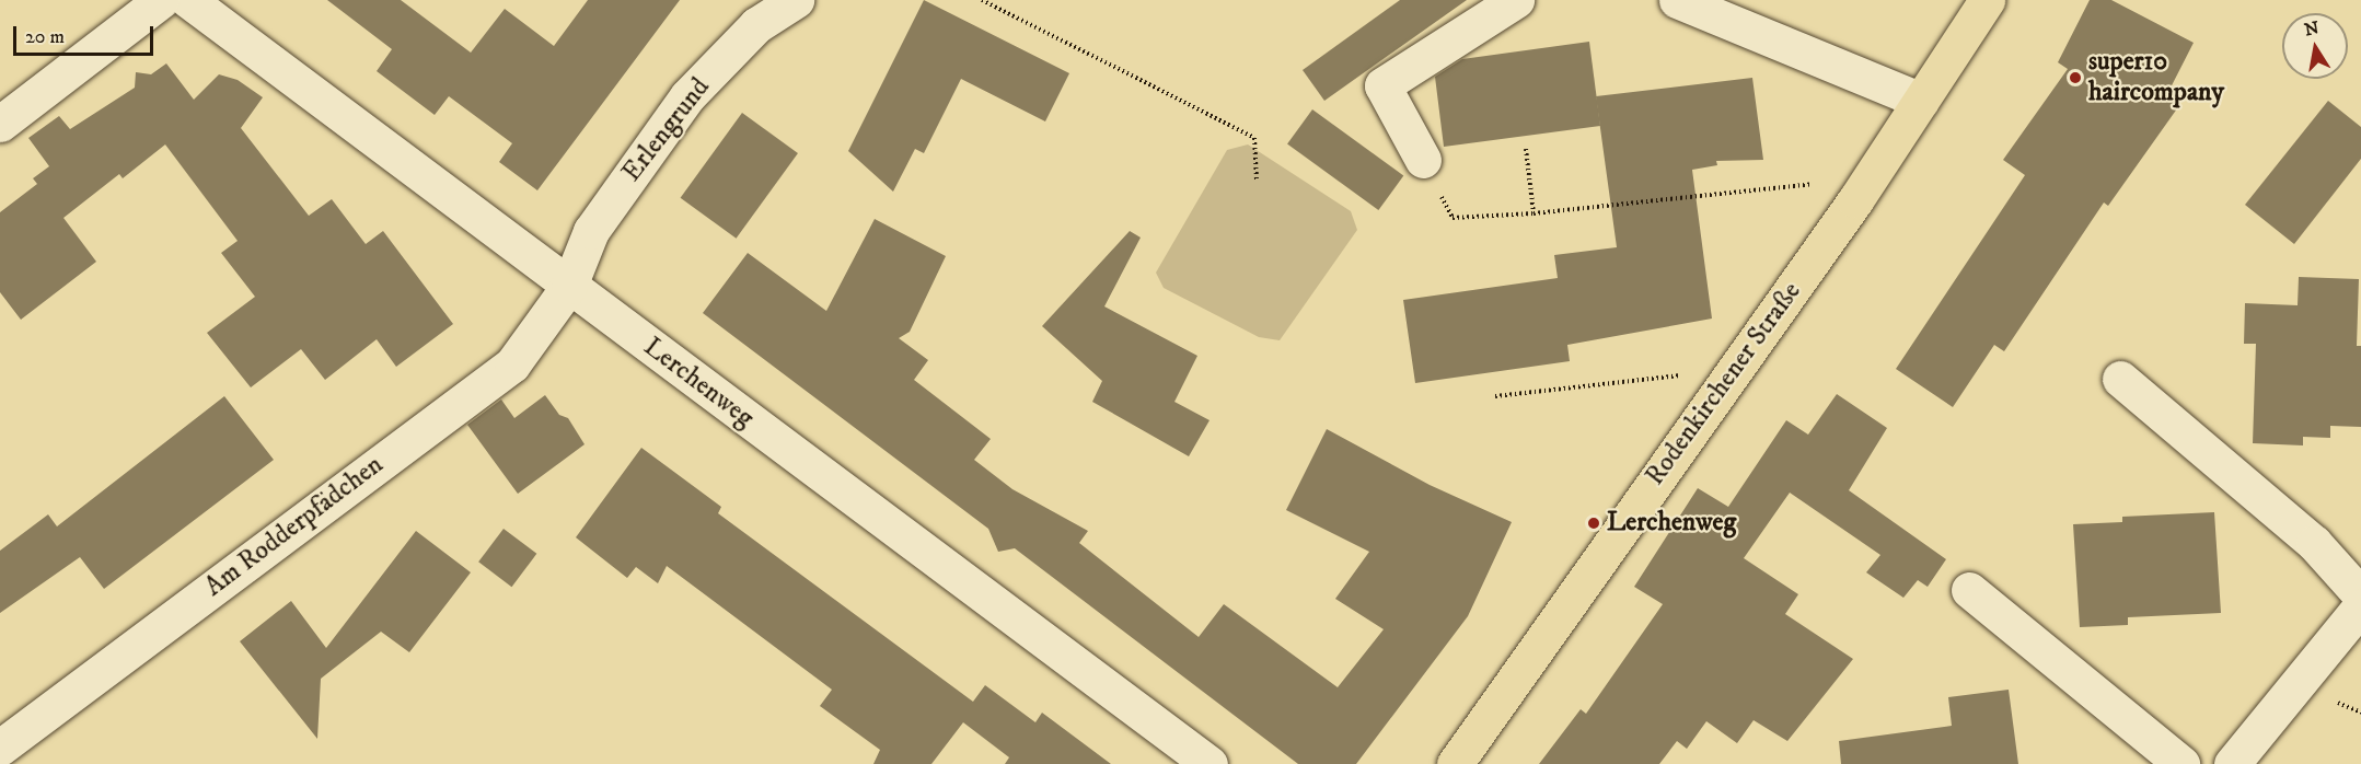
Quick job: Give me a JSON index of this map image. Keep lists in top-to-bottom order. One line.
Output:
{"streets":{"main road":["Rodenkirchener Straße"],"street":["Erlengrund","Lerchenweg","Am Rodderpfädchen"]},"crossings":[["Erlengrund","Lerchenweg"],["Erlengrund","Am Rodderpfädchen"],["Lerchenweg","Am Rodderpfädchen"]],"places":["super10 haircompany","Lerchenweg"],"scale_bar":"20 m","north":"top"}
